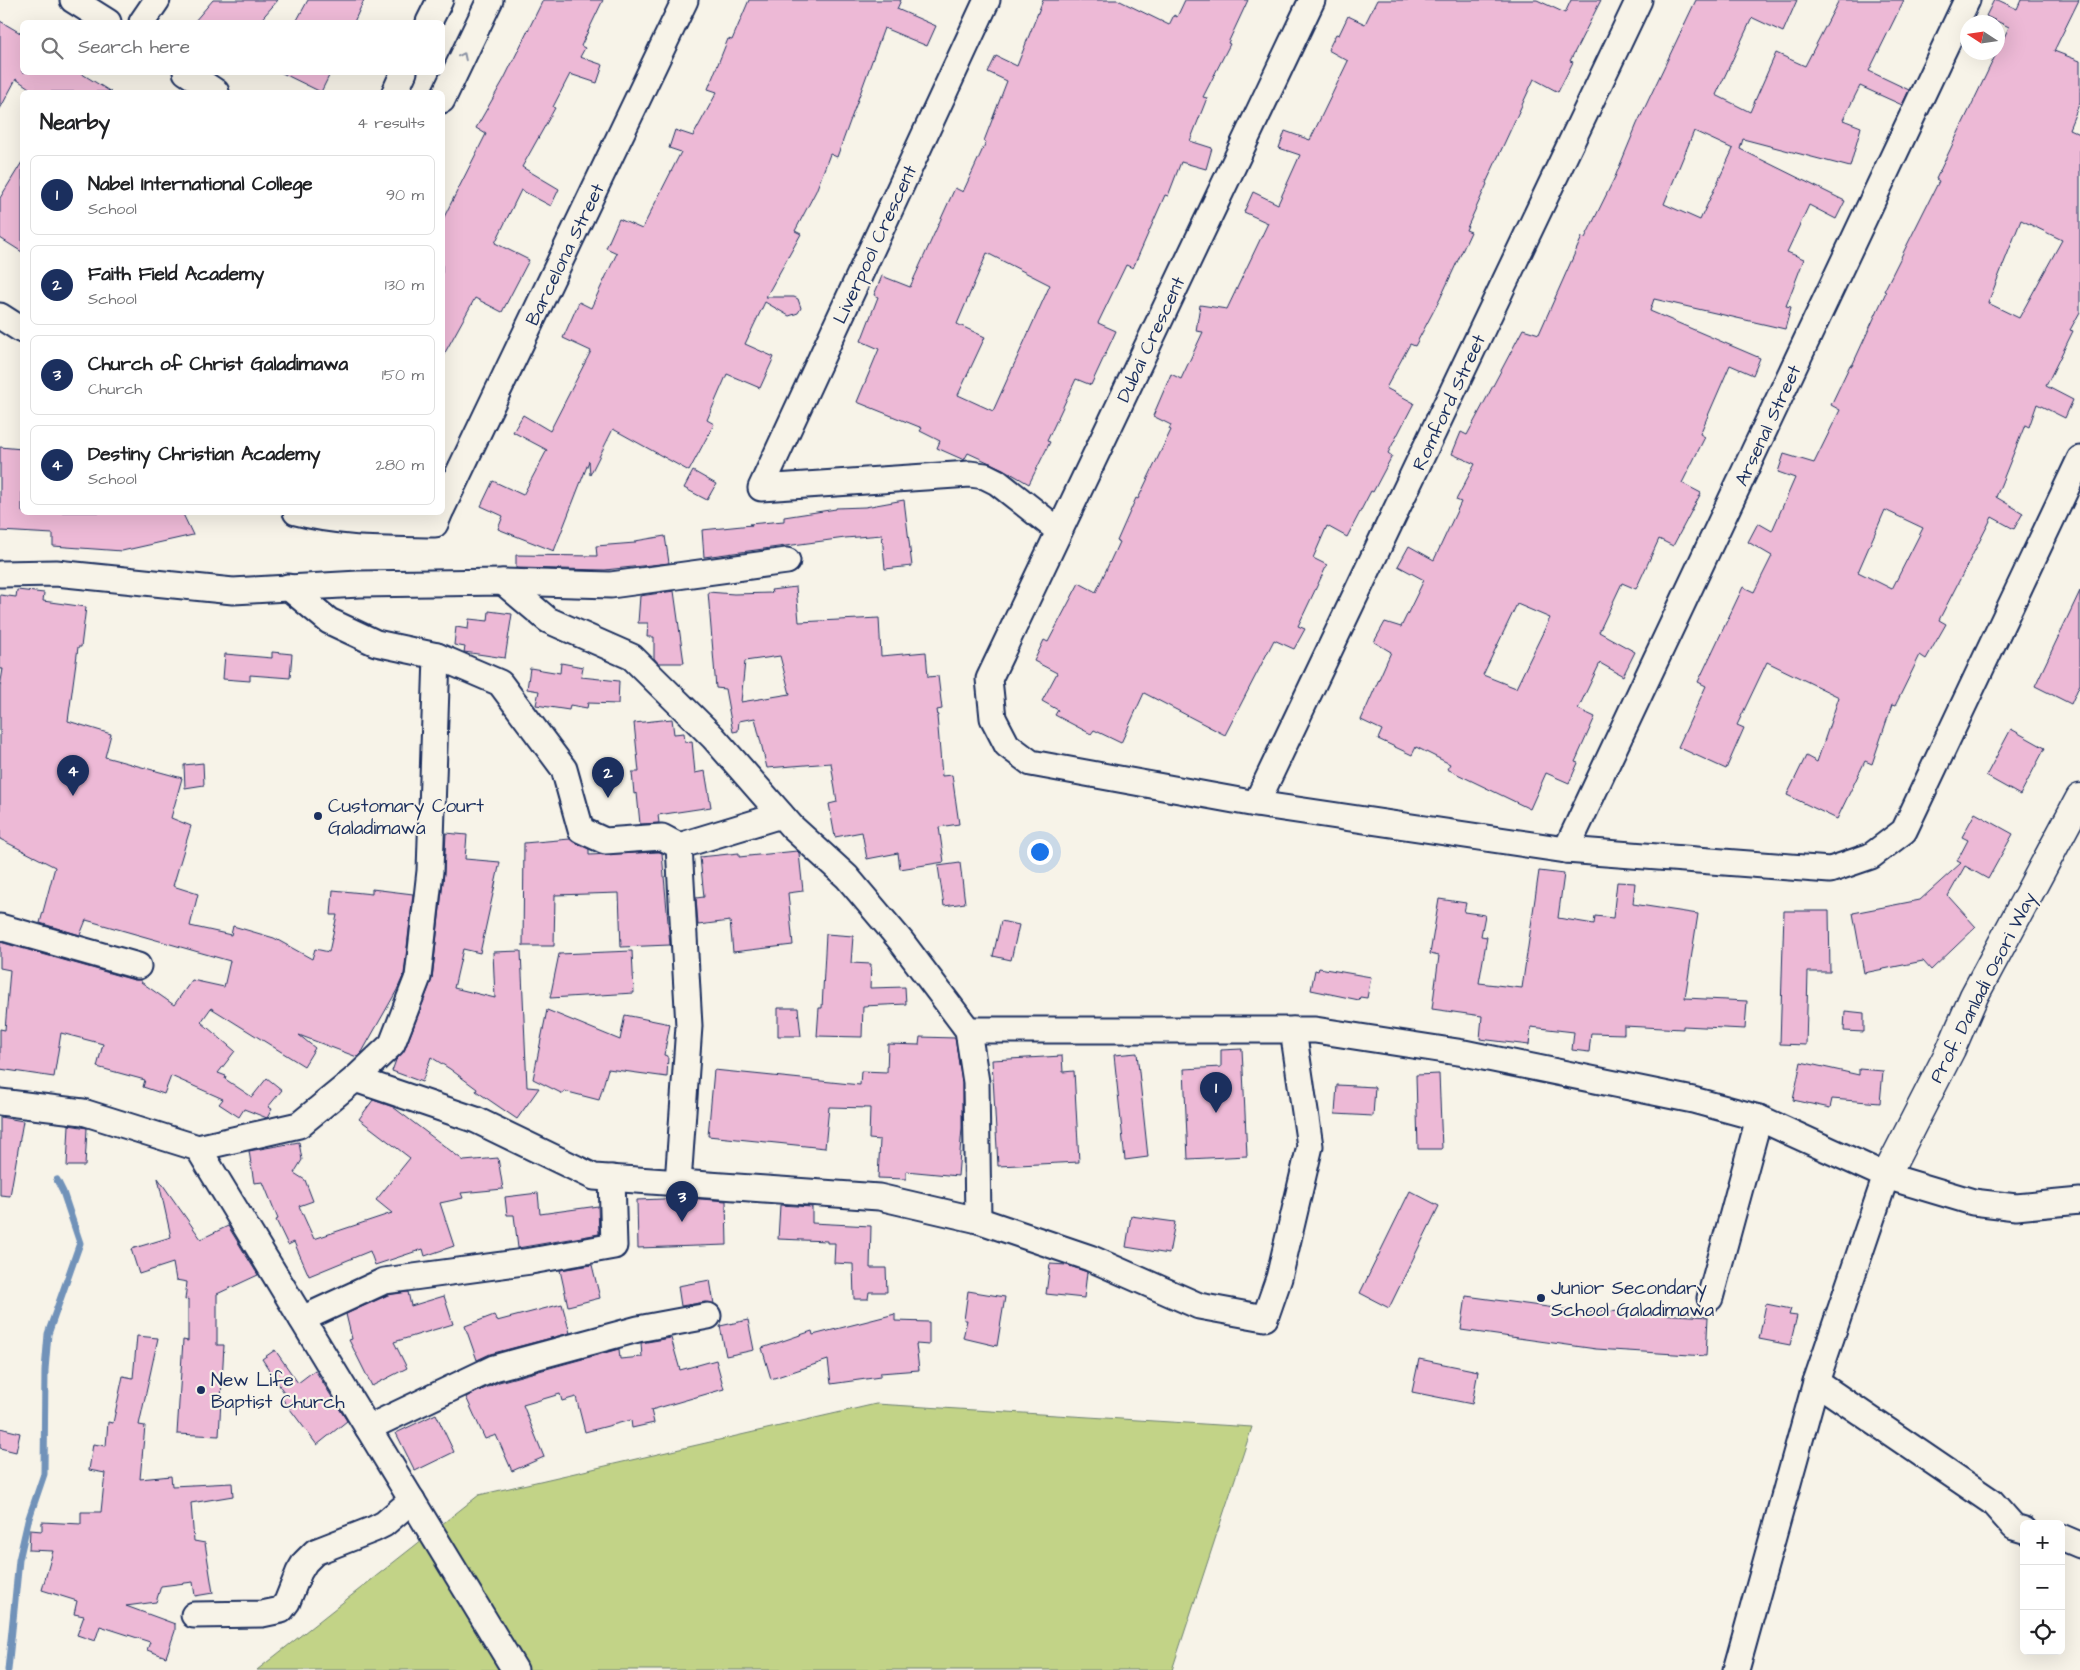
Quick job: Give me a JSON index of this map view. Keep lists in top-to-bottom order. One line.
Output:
{"streets":{"street":["Liverpool Crescent","Barcelona Street","Dubai Crescent","Romford Street","Arsenal Street","Prof. Danladi Osori Way"]},"crossings":[["Liverpool Crescent","Dubai Crescent"],["Dubai Crescent","Romford Street"]],"places":["Customary Court Galadimawa","Junior Secondary School Galadimawa","New Life Baptist Church"],"north":"left","page":{"search":"Search here","heading":["Nearby","4 results"],"list":[{"mark":"1","name":"Nabel International College","note":"School","value":"90 m"},{"mark":"2","name":"Faith Field Academy","note":"School","value":"130 m"},{"mark":"3","name":"Church of Christ Galadimawa","note":"Church","value":"150 m"},{"mark":"4","name":"Destiny Christian Academy","note":"School","value":"280 m"}],"pins":["4","2","1","3"],"map_buttons":["+","−"]}}
